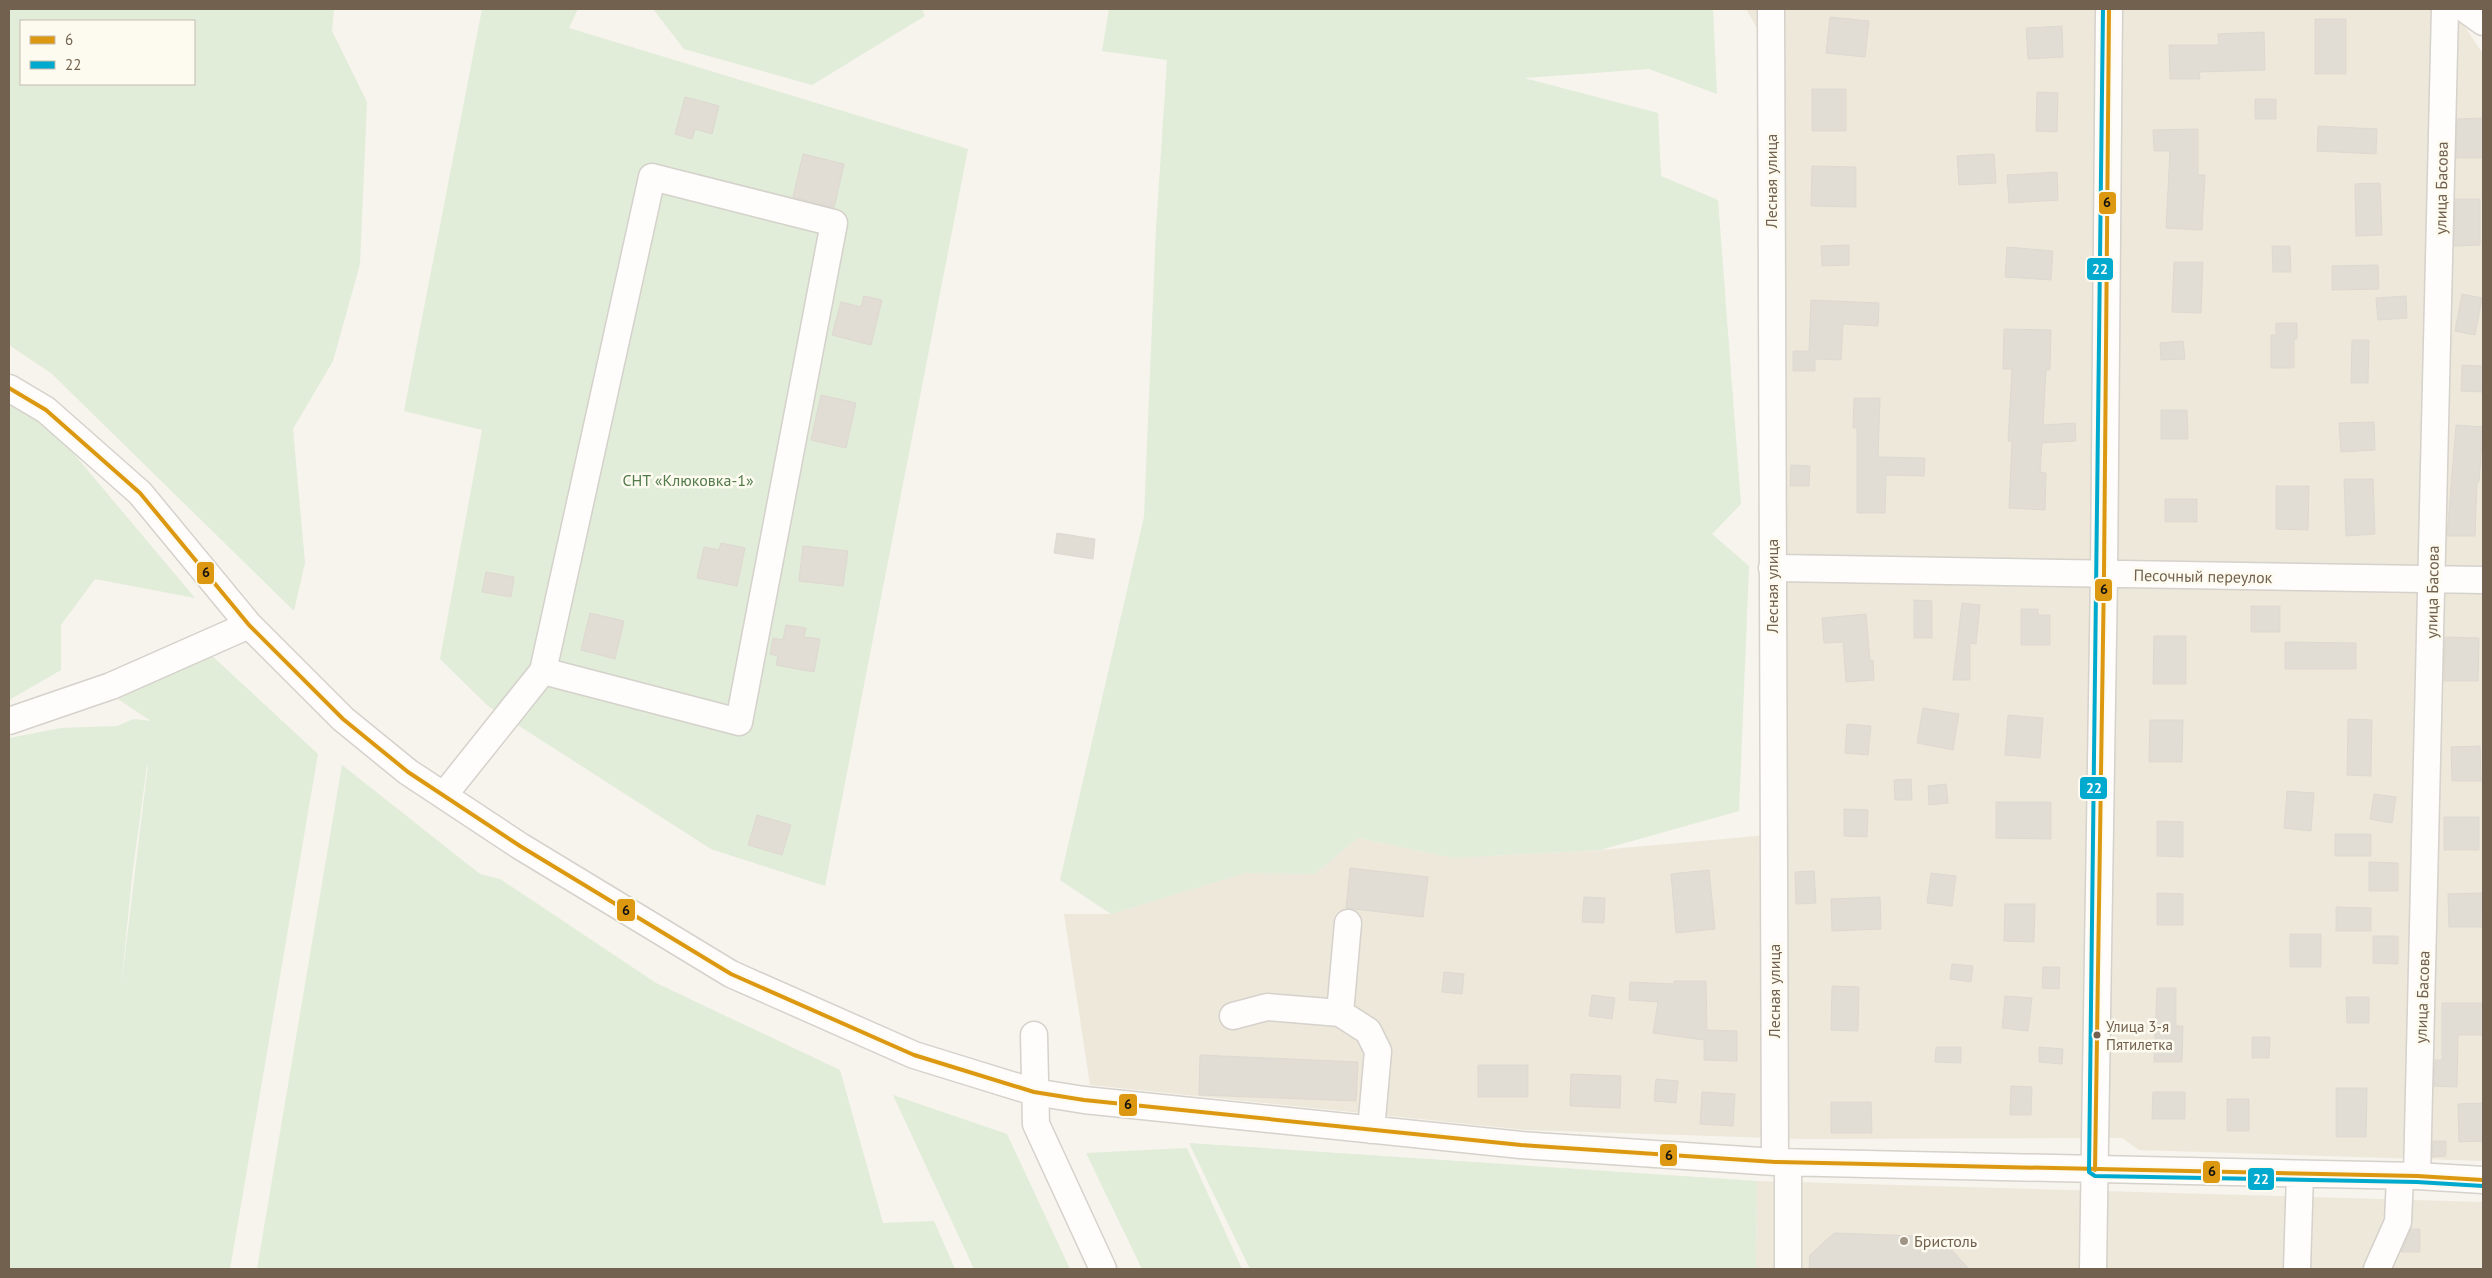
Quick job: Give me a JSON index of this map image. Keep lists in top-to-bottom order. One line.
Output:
{"streets":{"street":["Лесная улица","улица Басова","Песочный переулок"]},"crossings":[["Лесная улица","Песочный переулок"],["улица Басова","Песочный переулок"]],"parks":["СНТ «Клюковка-1»"],"places":["Улица 3-я Пятилетка","Бристоль"],"lines":["transit line 6","transit line 22"],"legend":["6","22"]}
